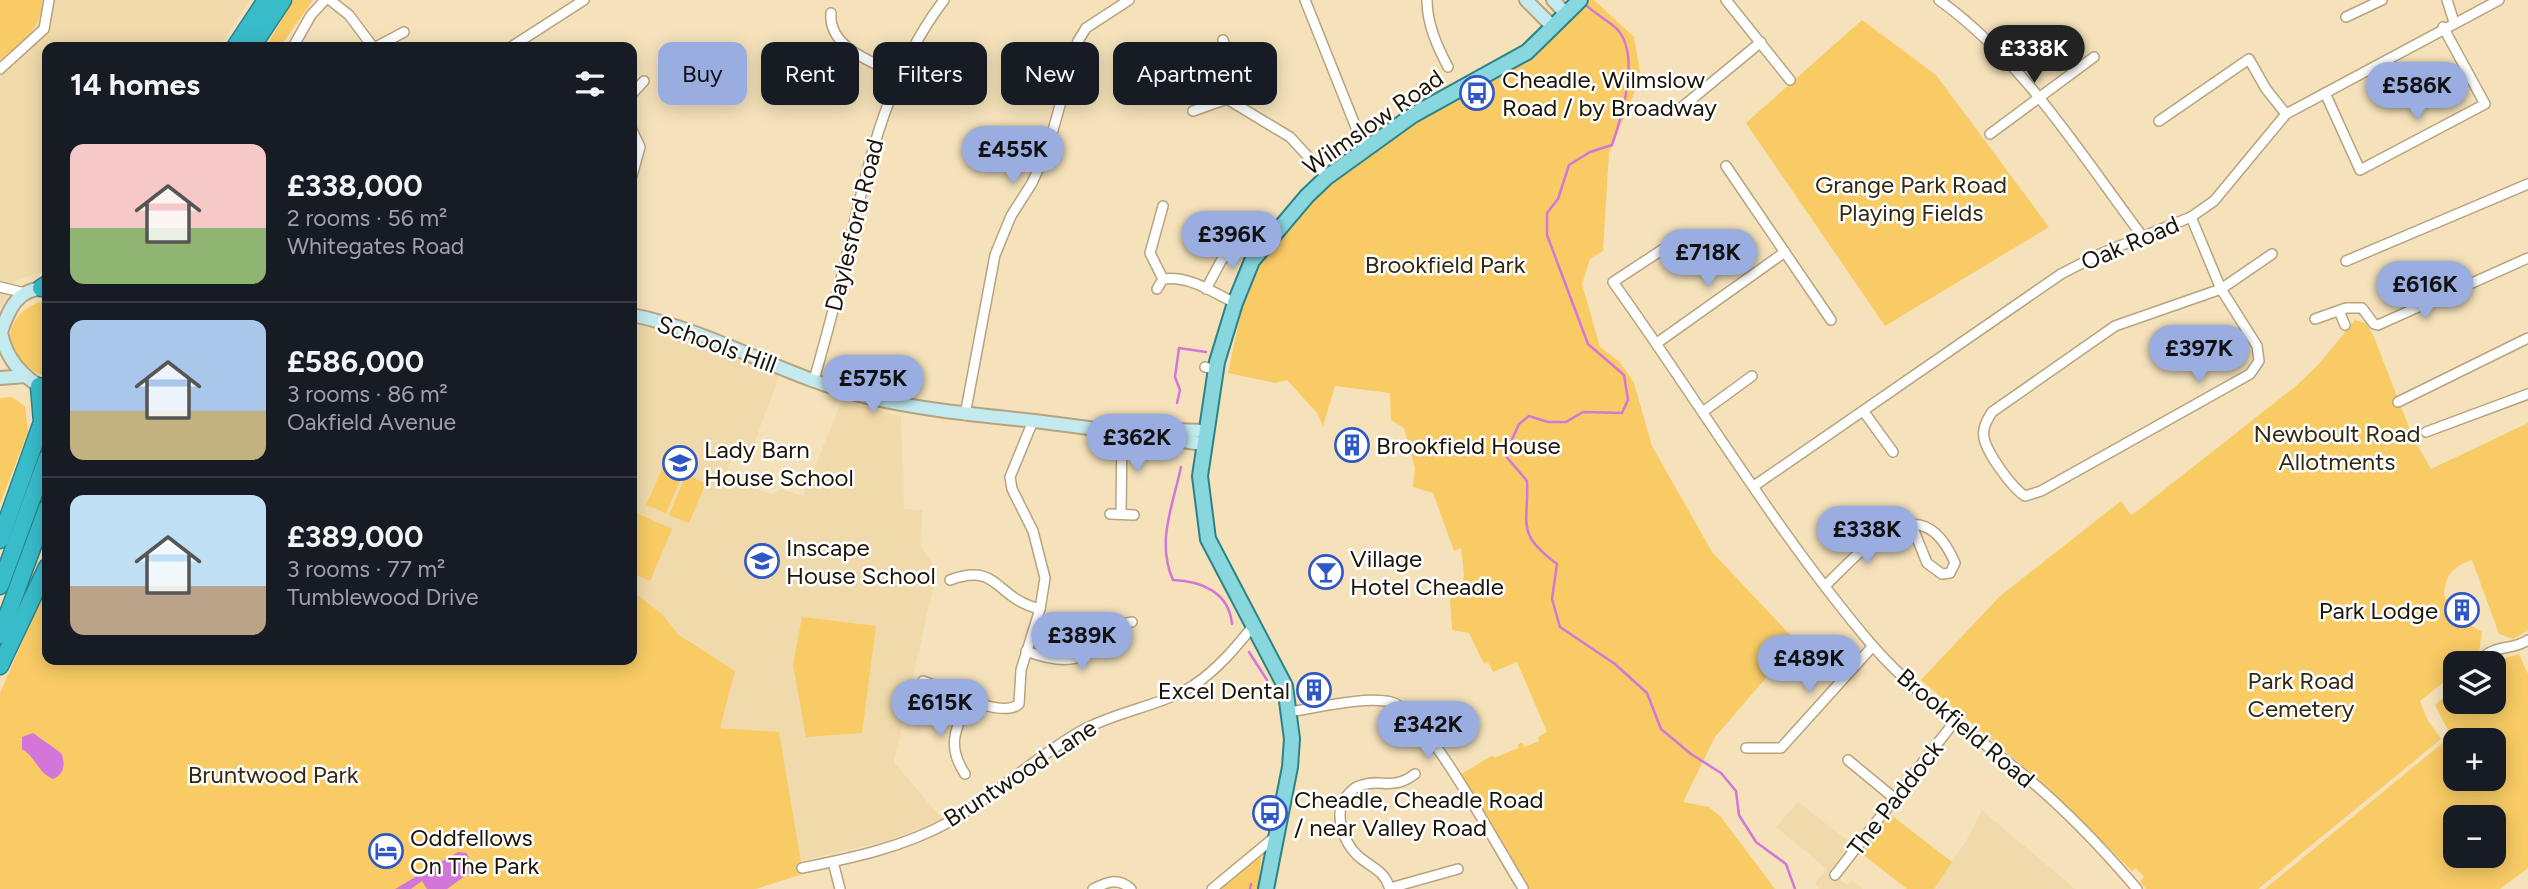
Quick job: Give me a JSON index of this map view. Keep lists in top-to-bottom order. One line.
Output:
{"streets":{"main road":["Wilmslow Road"],"street":["Daylesford Road","Oak Road","Schools Hill","Brookfield Road","Bruntwood Lane","The Paddock"]},"crossings":[["Wilmslow Road","Schools Hill"],["Wilmslow Road","Bruntwood Lane"],["Daylesford Road","Schools Hill"],["Oak Road","Brookfield Road"],["Brookfield Road","The Paddock"]],"parks":["Grange Park Road Playing Fields","Brookfield Park","Newboult Road Allotments","Park Road Cemetery","Bruntwood Park"],"places":{"bus stop":["Cheadle, Wilmslow Road / by Broadway","Cheadle, Cheadle Road / near Valley Road"],"building":["Brookfield House","Park Lodge","Excel Dental"],"school or university":["Lady Barn House School","Inscape House School"],"bar":["Village Hotel Cheadle"],"hotel":["Oddfellows On The Park"]},"page":{"price":["£338K","£586K","£455K","£396K","£718K","£616K","£397K","£575K","£362K","£338K","£389K","£489K","£615K","£342K"],"chip":["Buy","Rent","Filters","New","Apartment"],"heading":"14 homes","list":[{"name":"£338,000","note":"2 rooms · 56 m² · Whitegates Road"},{"name":"£586,000","note":"3 rooms · 86 m² · Oakfield Avenue"},{"name":"£389,000","note":"3 rooms · 77 m² · Tumblewood Drive"}],"map_buttons":["+","−"]}}
